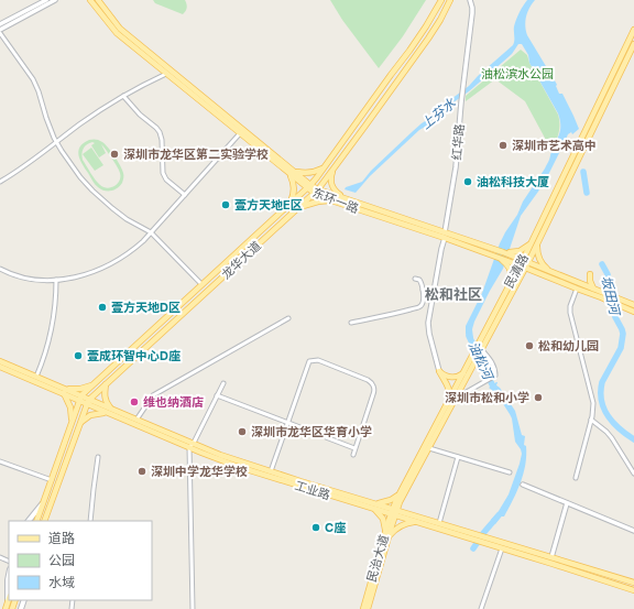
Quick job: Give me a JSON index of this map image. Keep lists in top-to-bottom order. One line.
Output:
{"streets":{"main road":["东环一路","龙华大道","民清路","工业路","民治大道"],"street":["红华路"]},"crossings":[["红华路","东环一路"],["东环一路","龙华大道"],["东环一路","民清路"],["龙华大道","工业路"],["民清路","工业路"],["民清路","民治大道"],["工业路","民治大道"]],"districts":["松和社区"],"water":["上芬水","坂田河","油松河"],"parks":["油松滨水公园"],"places":["深圳市艺术高中","深圳市龙华区第二实验学校","油松科技大厦","壹方天地E区","壹方天地D区","松和幼儿园","壹成环智中心D座","深圳市松和小学","维也纳酒店","深圳市龙华区华育小学","深圳中学龙华学校","C座"],"legend":["道路","公园","水域"]}
